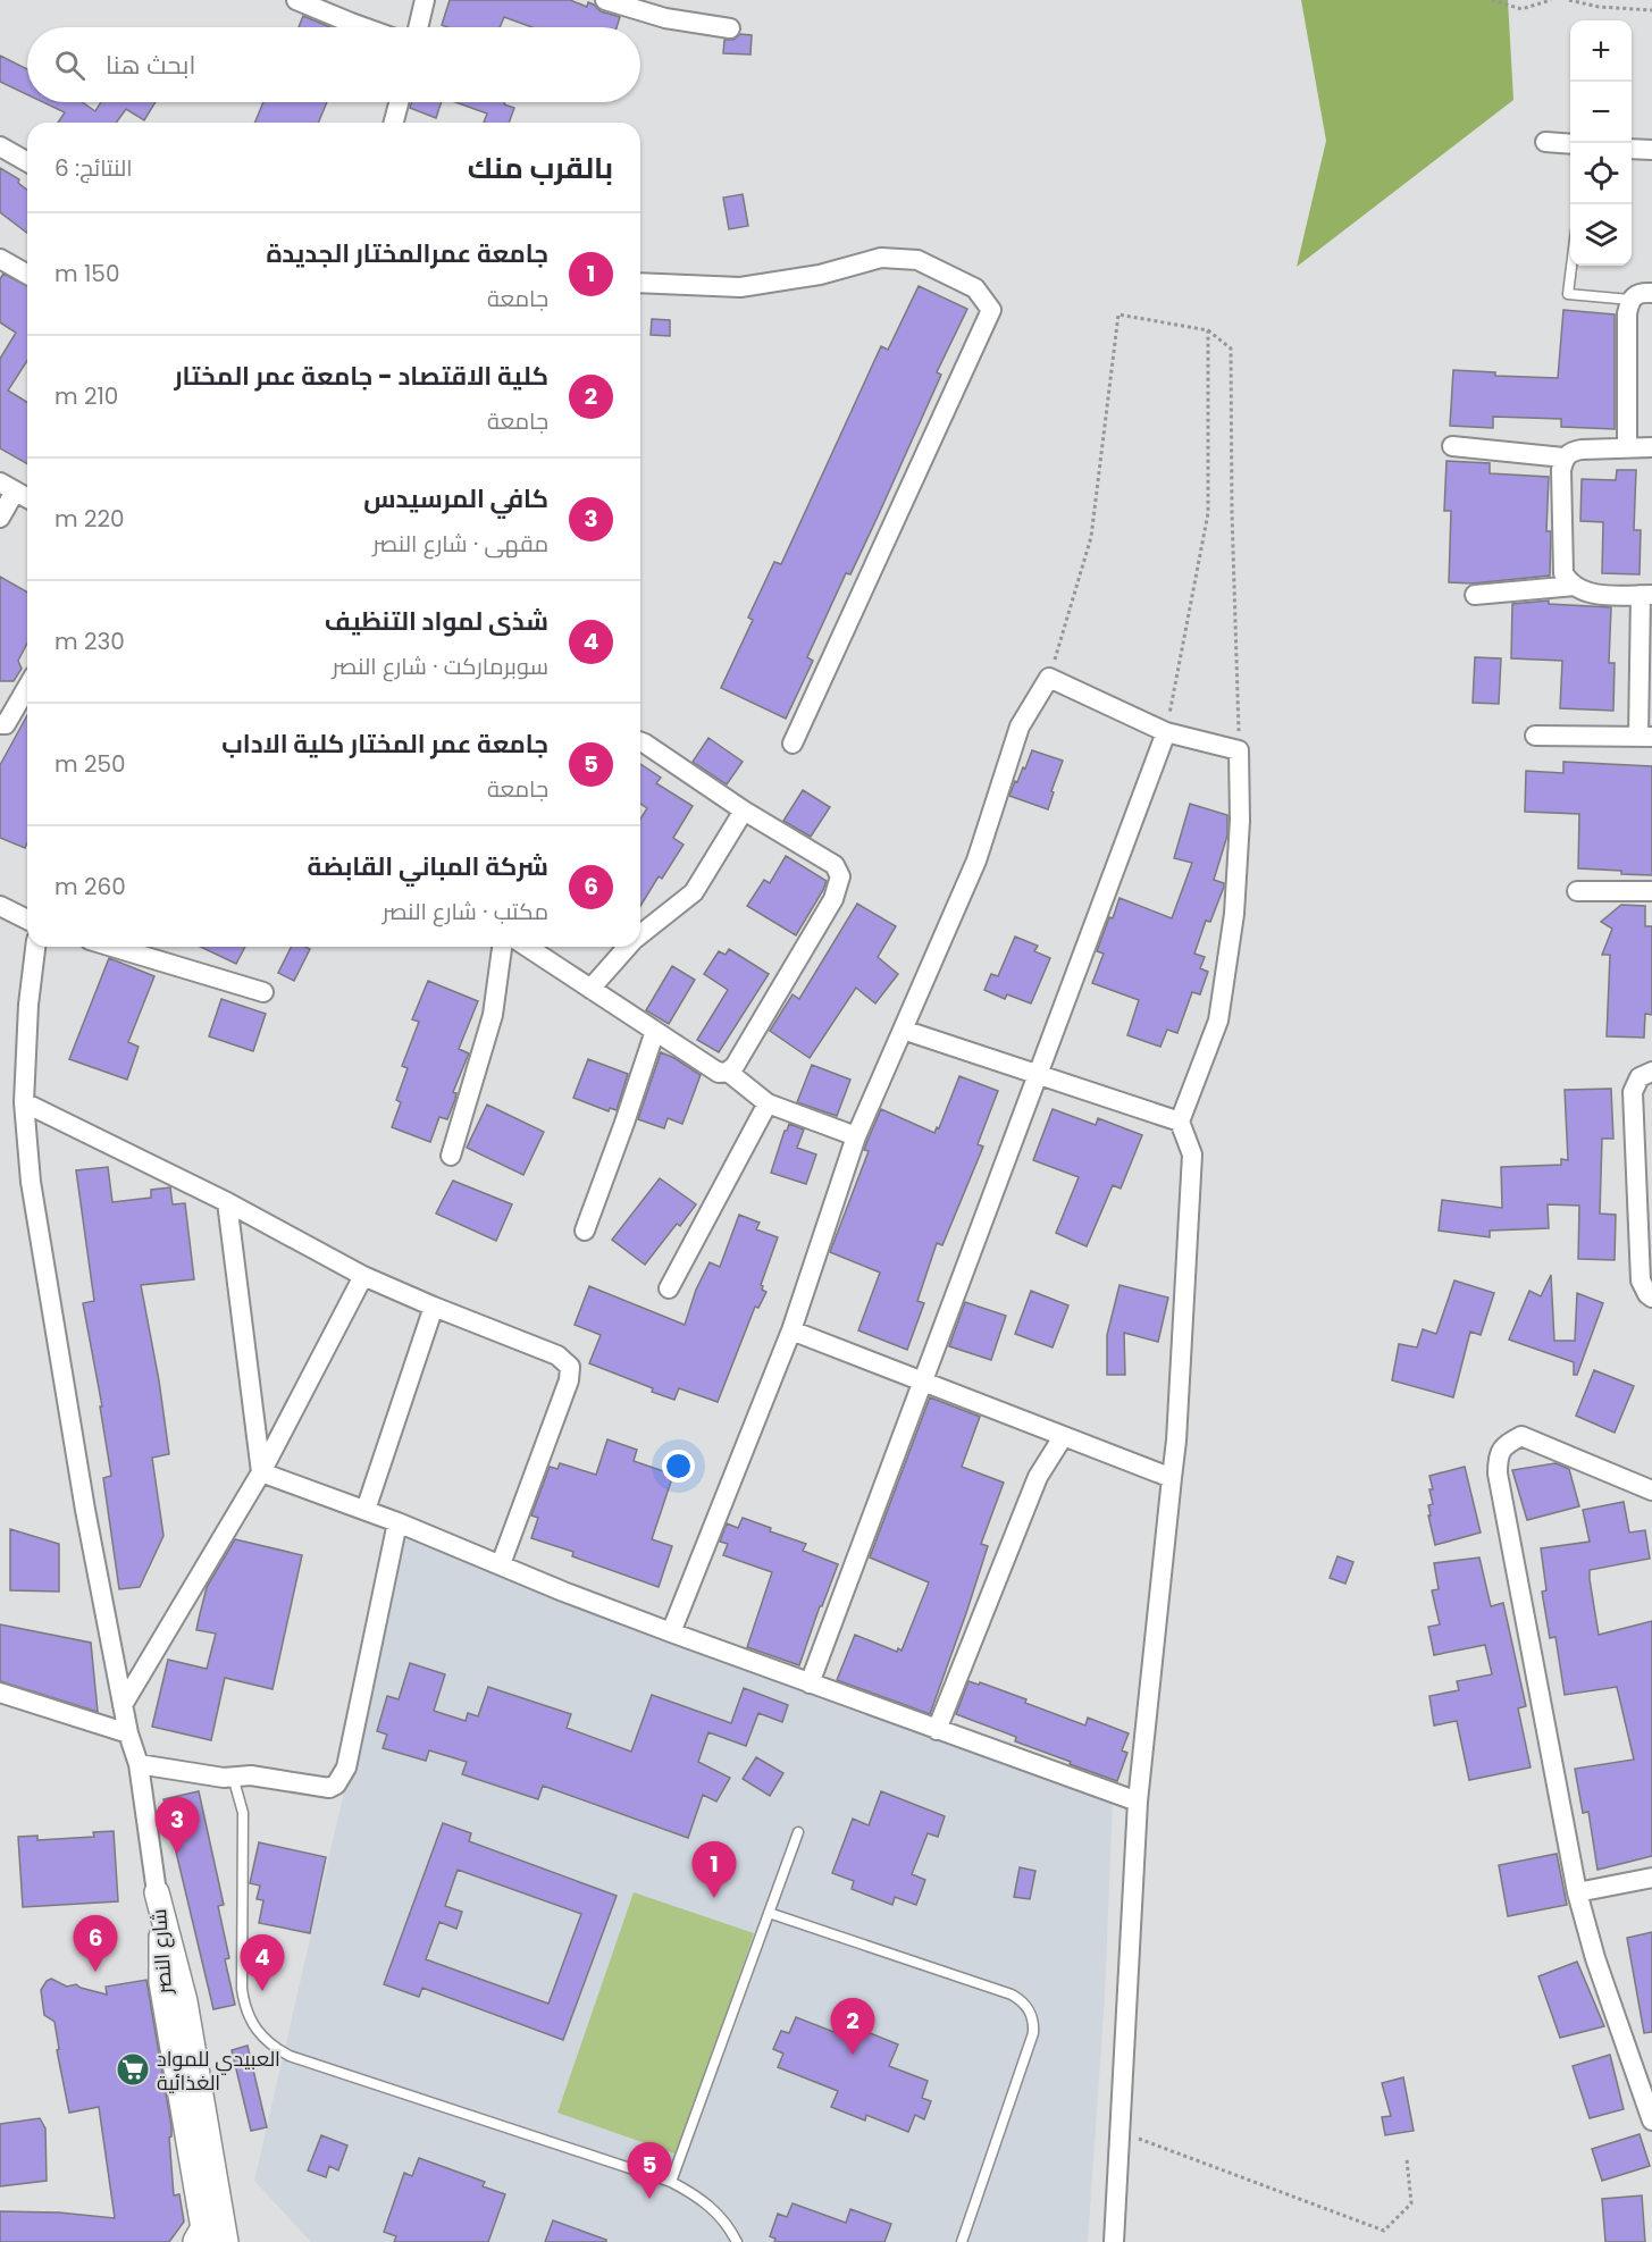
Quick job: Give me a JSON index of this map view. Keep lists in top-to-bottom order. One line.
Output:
{"streets":{"street":["شارع النصر"]},"places":{"supermarket":["العبيدي للمواد الغذائية"]},"page":{"map_buttons":["+","−"],"search":"ابحث هنا","heading":["بالقرب منك","النتائج: 6"],"list":[{"mark":"1","name":"جامعة عمرالمختار الجديدة","note":"جامعة","value":"150 m"},{"mark":"2","name":"كلية الاقتصاد - جامعة عمر المختار","note":"جامعة","value":"210 m"},{"mark":"3","name":"كافي المرسيدس","note":"مقهى · شارع النصر","value":"220 m"},{"mark":"4","name":"شذى لمواد التنظيف","note":"سوبرماركت · شارع النصر","value":"230 m"},{"mark":"5","name":"جامعة عمر المختار كلية الاداب","note":"جامعة","value":"250 m"},{"mark":"6","name":"شركة المباني القابضة","note":"مكتب · شارع النصر","value":"260 m"}],"pins":["3","1","6","4","2","5"]}}
